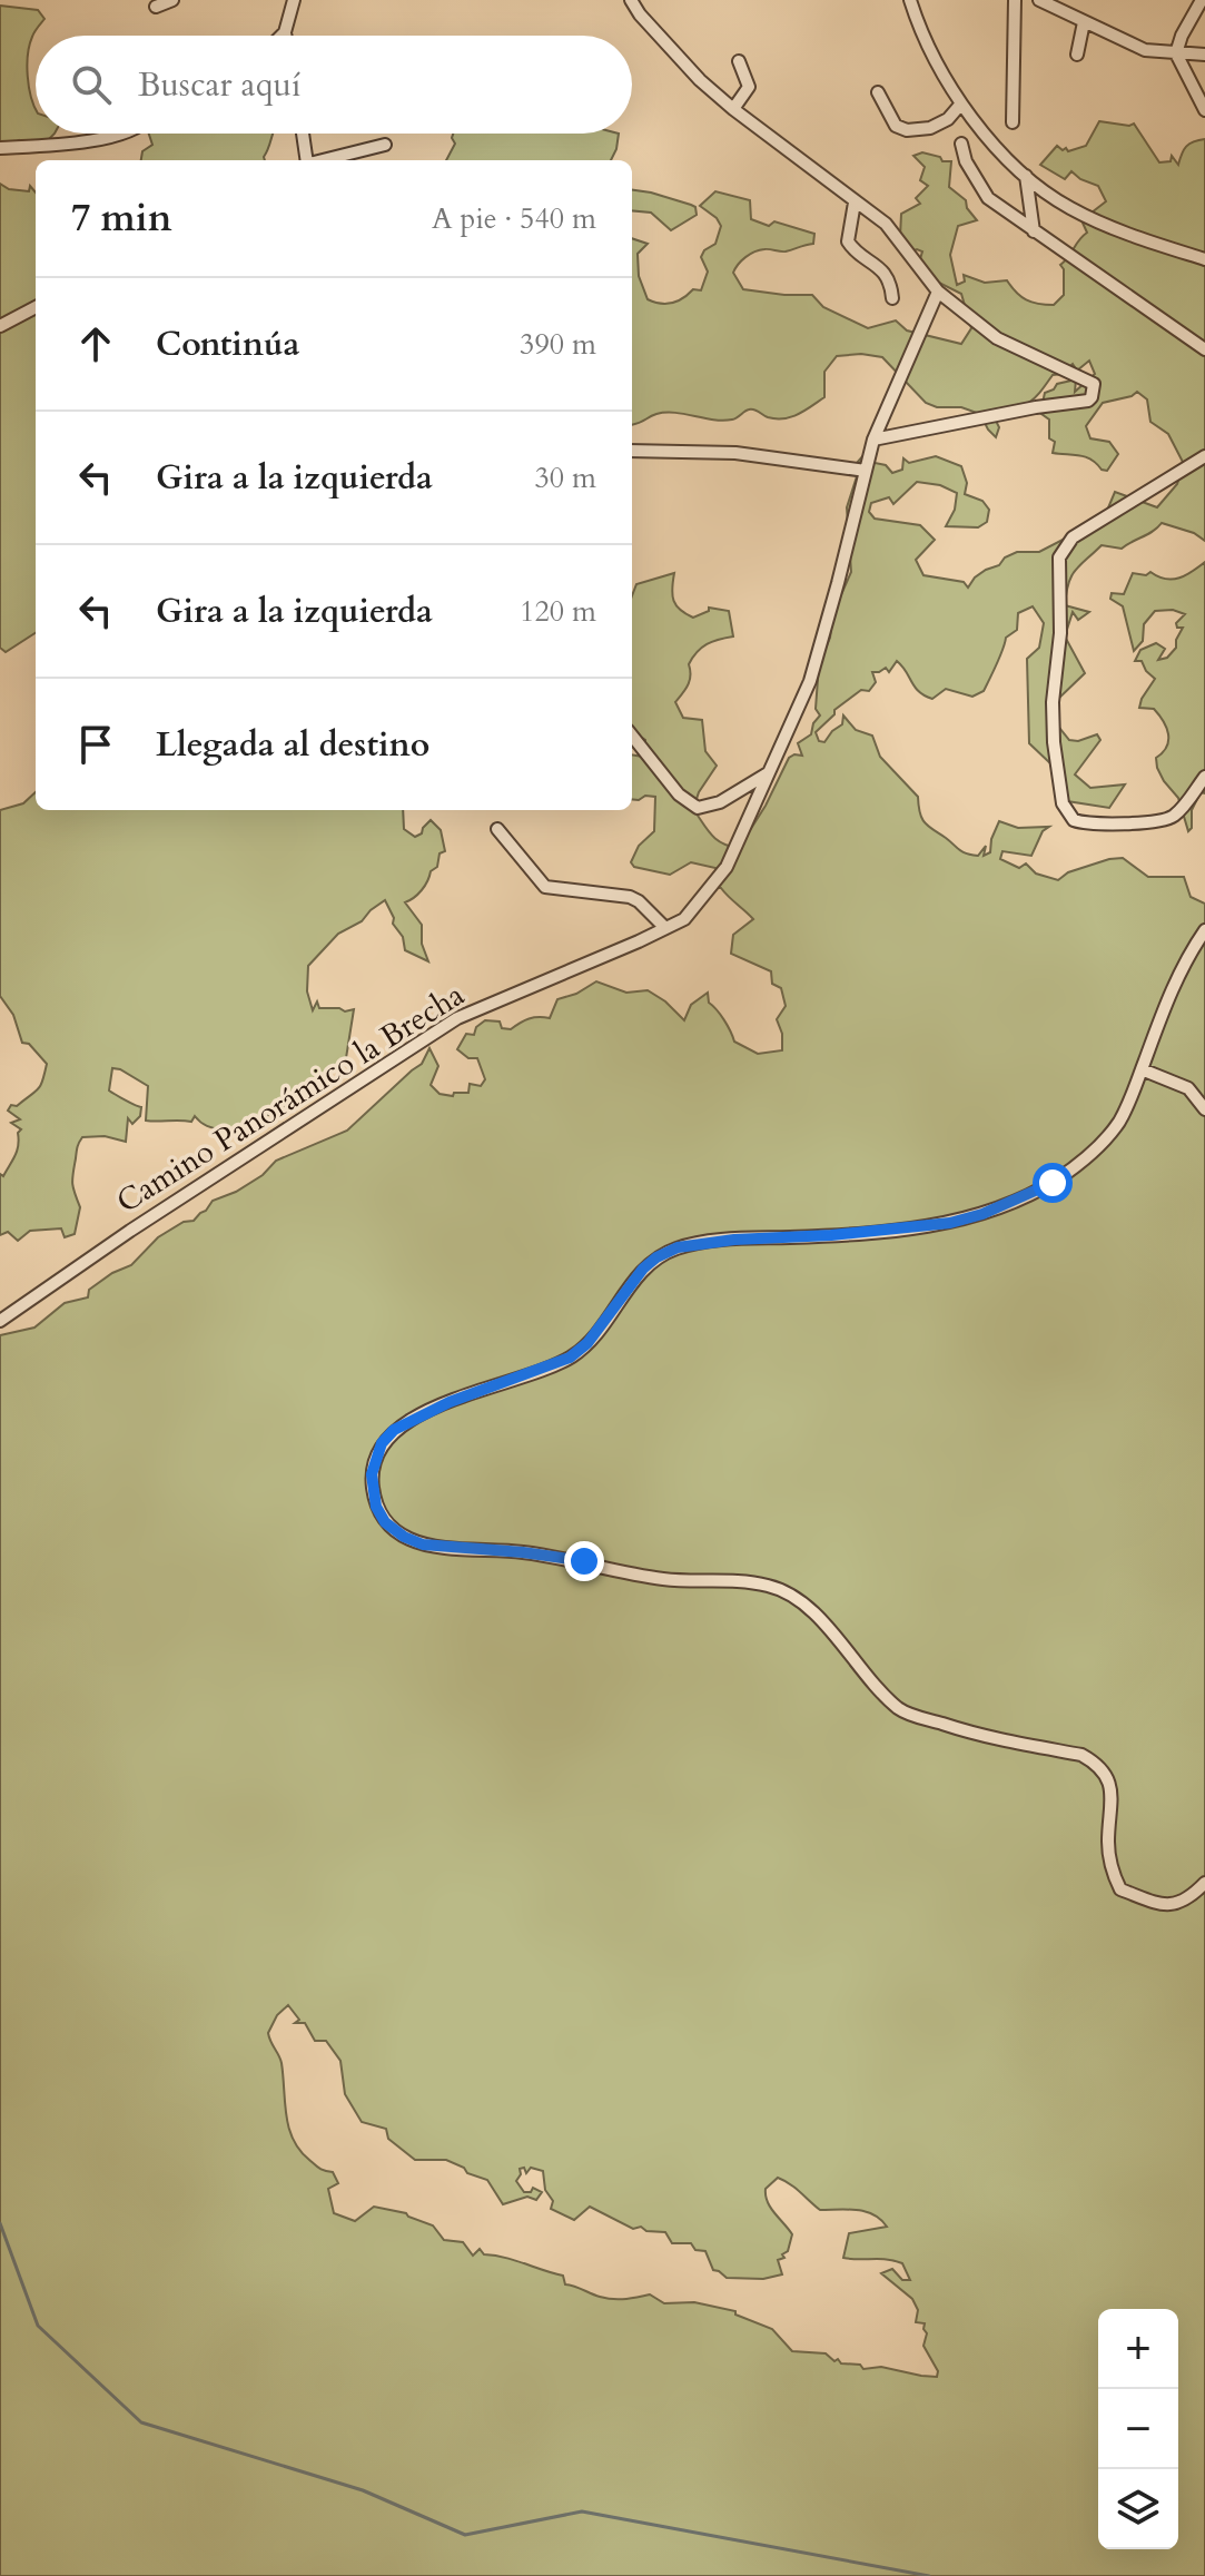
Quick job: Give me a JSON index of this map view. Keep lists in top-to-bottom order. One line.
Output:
{"streets":{"street":["Camino Panorámico la Brecha"]},"page":{"search":"Buscar aquí","heading":["7 min","A pie · 540 m"],"list":[["Continúa","390 m"],["Gira a la izquierda","30 m"],["Gira a la izquierda","120 m"],"Llegada al destino"],"map_buttons":["+","−"]}}
